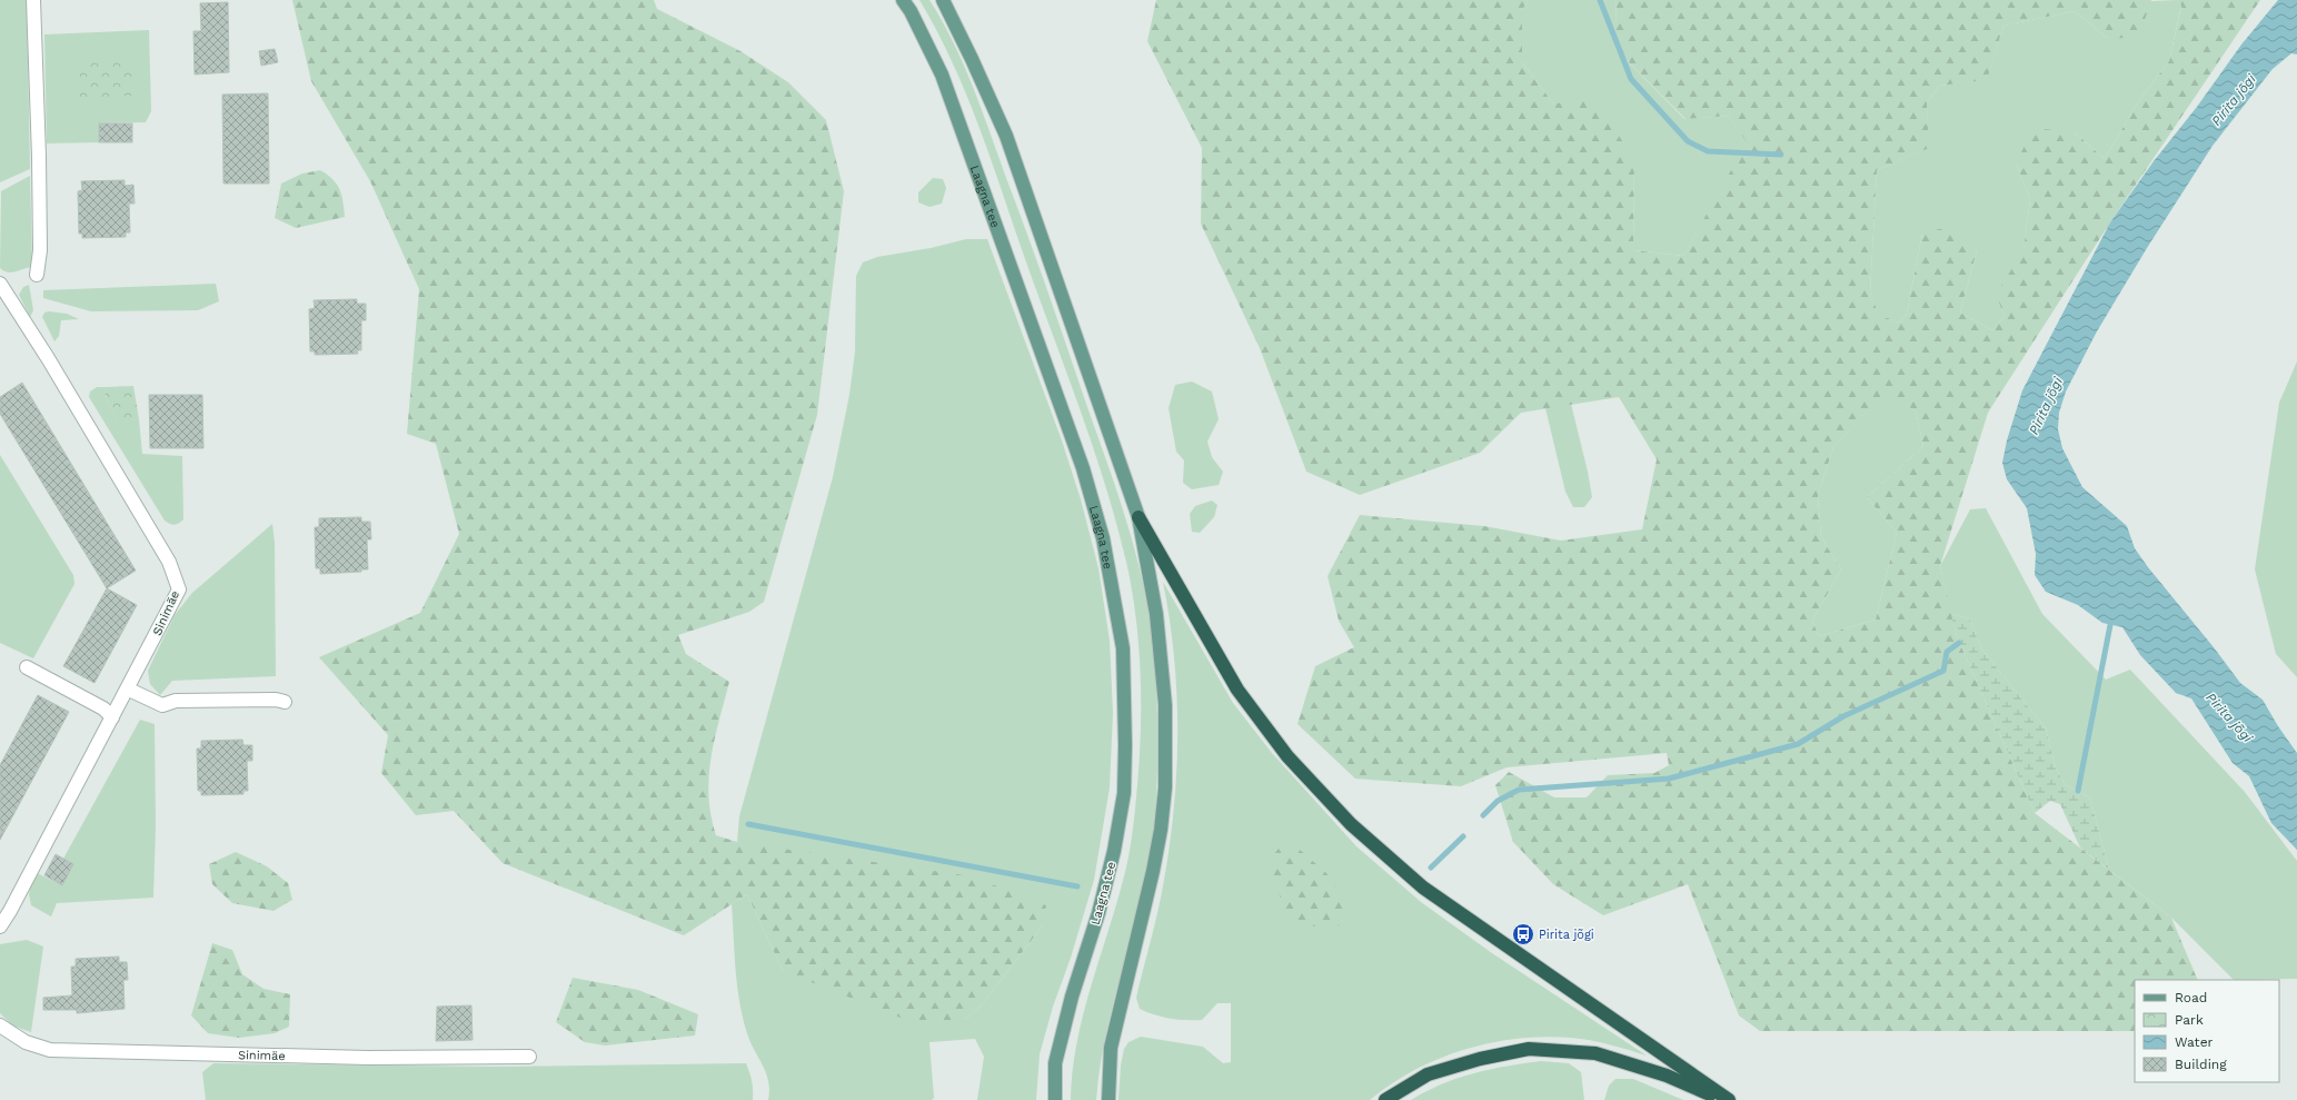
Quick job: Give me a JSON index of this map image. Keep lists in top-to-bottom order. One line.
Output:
{"streets":{"main road":["Laagna tee"],"street":["Sinimäe"]},"water":["Pirita jõgi"],"places":{"bus stop":["Pirita jõgi"]},"legend":["Road","Park","Water","Building"]}
